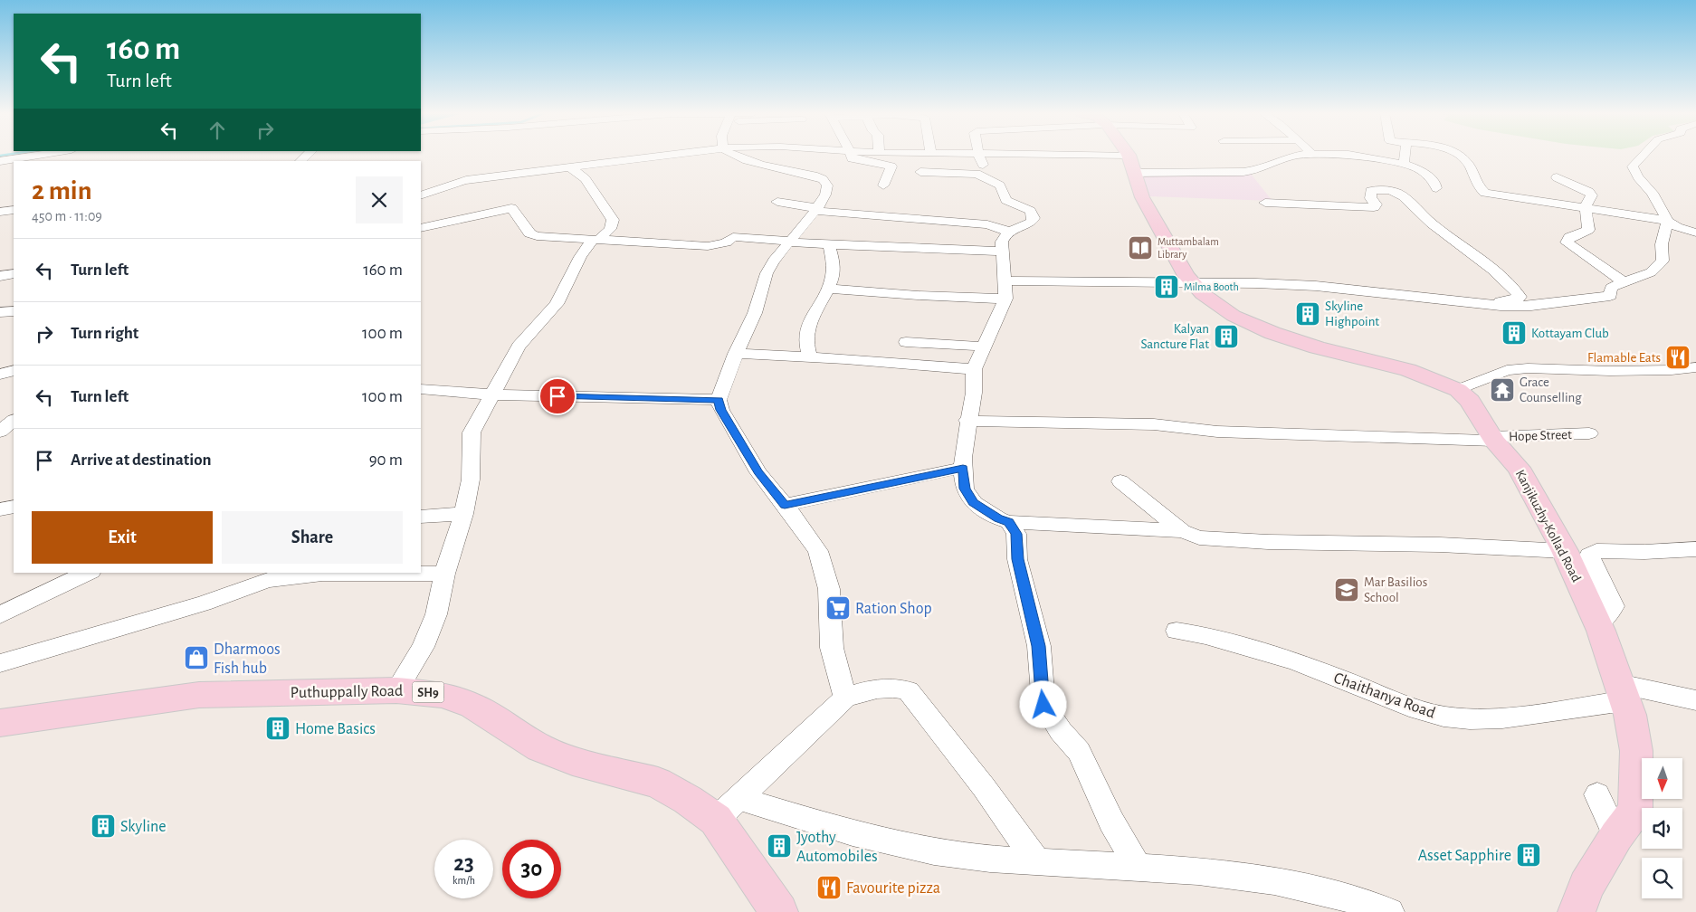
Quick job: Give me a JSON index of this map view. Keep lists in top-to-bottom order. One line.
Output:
{"streets":{"main road":["Kanjikuzhy-Kollad Road","Puthuppally Road","SH9"],"street":["Hope Street","Chaithanya Road"]},"crossings":[["Hope Street","Kanjikuzhy-Kollad Road"],["Kanjikuzhy-Kollad Road","Chaithanya Road"]],"places":{"library":["Muttambalam Library"],"building":["Milma Booth","Skyline Highpoint","Kottayam Club","Kalyan Sancture Flat","Home Basics","Skyline","Jyothy Automobiles","Asset Sapphire"],"restaurant":["Flamable Eats","Favourite pizza"],"temple":["Grace Counselling"],"school or university":["Mar Basilios School"],"supermarket":["Ration Shop"],"shop":["Dharmoos Fish hub"]},"north":"bottom","page":{"turn":["160 m","Turn left"],"heading":["2 min","450 m · 11:09"],"list":[{"name":"Turn left","value":"160 m"},{"name":"Turn right","value":"100 m"},{"name":"Turn left","value":"100 m"},{"name":"Arrive at destination","value":"90 m"}],"buttons":["Exit","Share"],"speed":"23 km/h","limit":"30"}}
